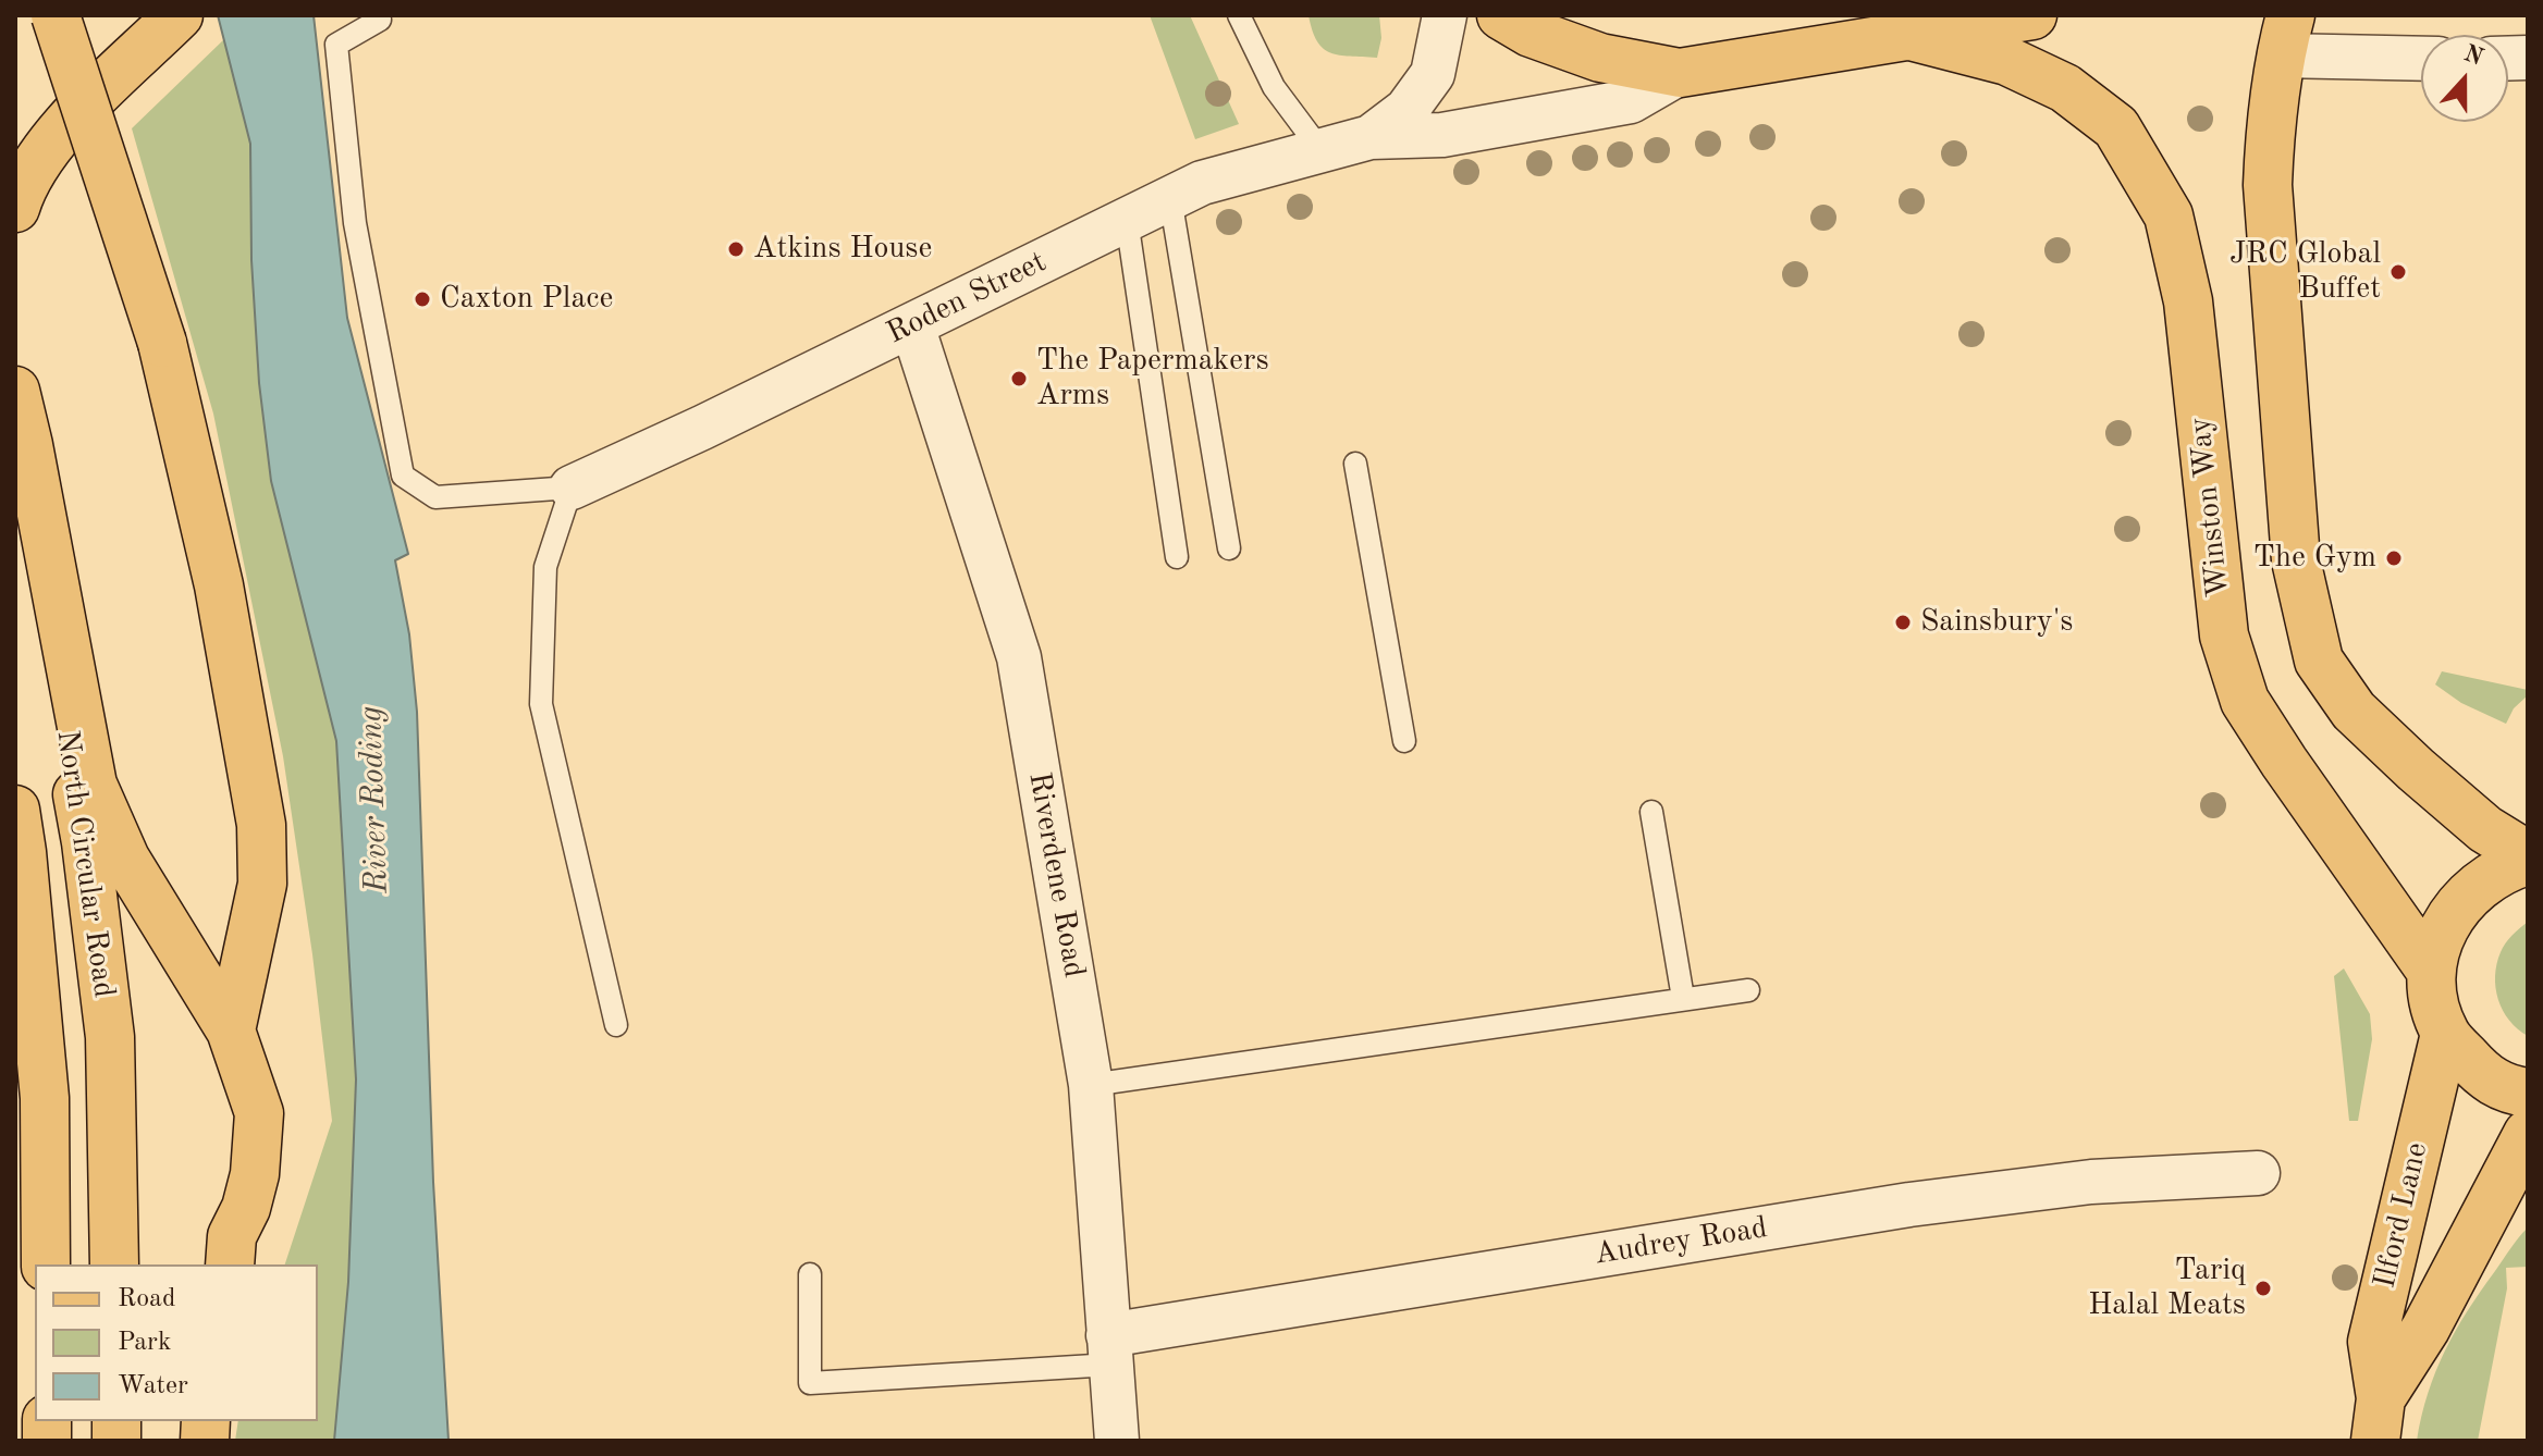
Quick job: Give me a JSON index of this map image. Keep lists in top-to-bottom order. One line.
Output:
{"streets":{"main road":["Winston Way","North Circular Road","Ilford Lane"],"street":["Roden Street","Riverdene Road","Audrey Road"]},"crossings":[["Roden Street","Riverdene Road"],["Riverdene Road","Audrey Road"]],"water":["River Roding"],"places":["Atkins House","JRC Global Buffet","Caxton Place","The Papermakers Arms","The Gym","Sainsbury's","Tariq Halal Meats"],"legend":["Road","Park","Water"],"north":"top"}
